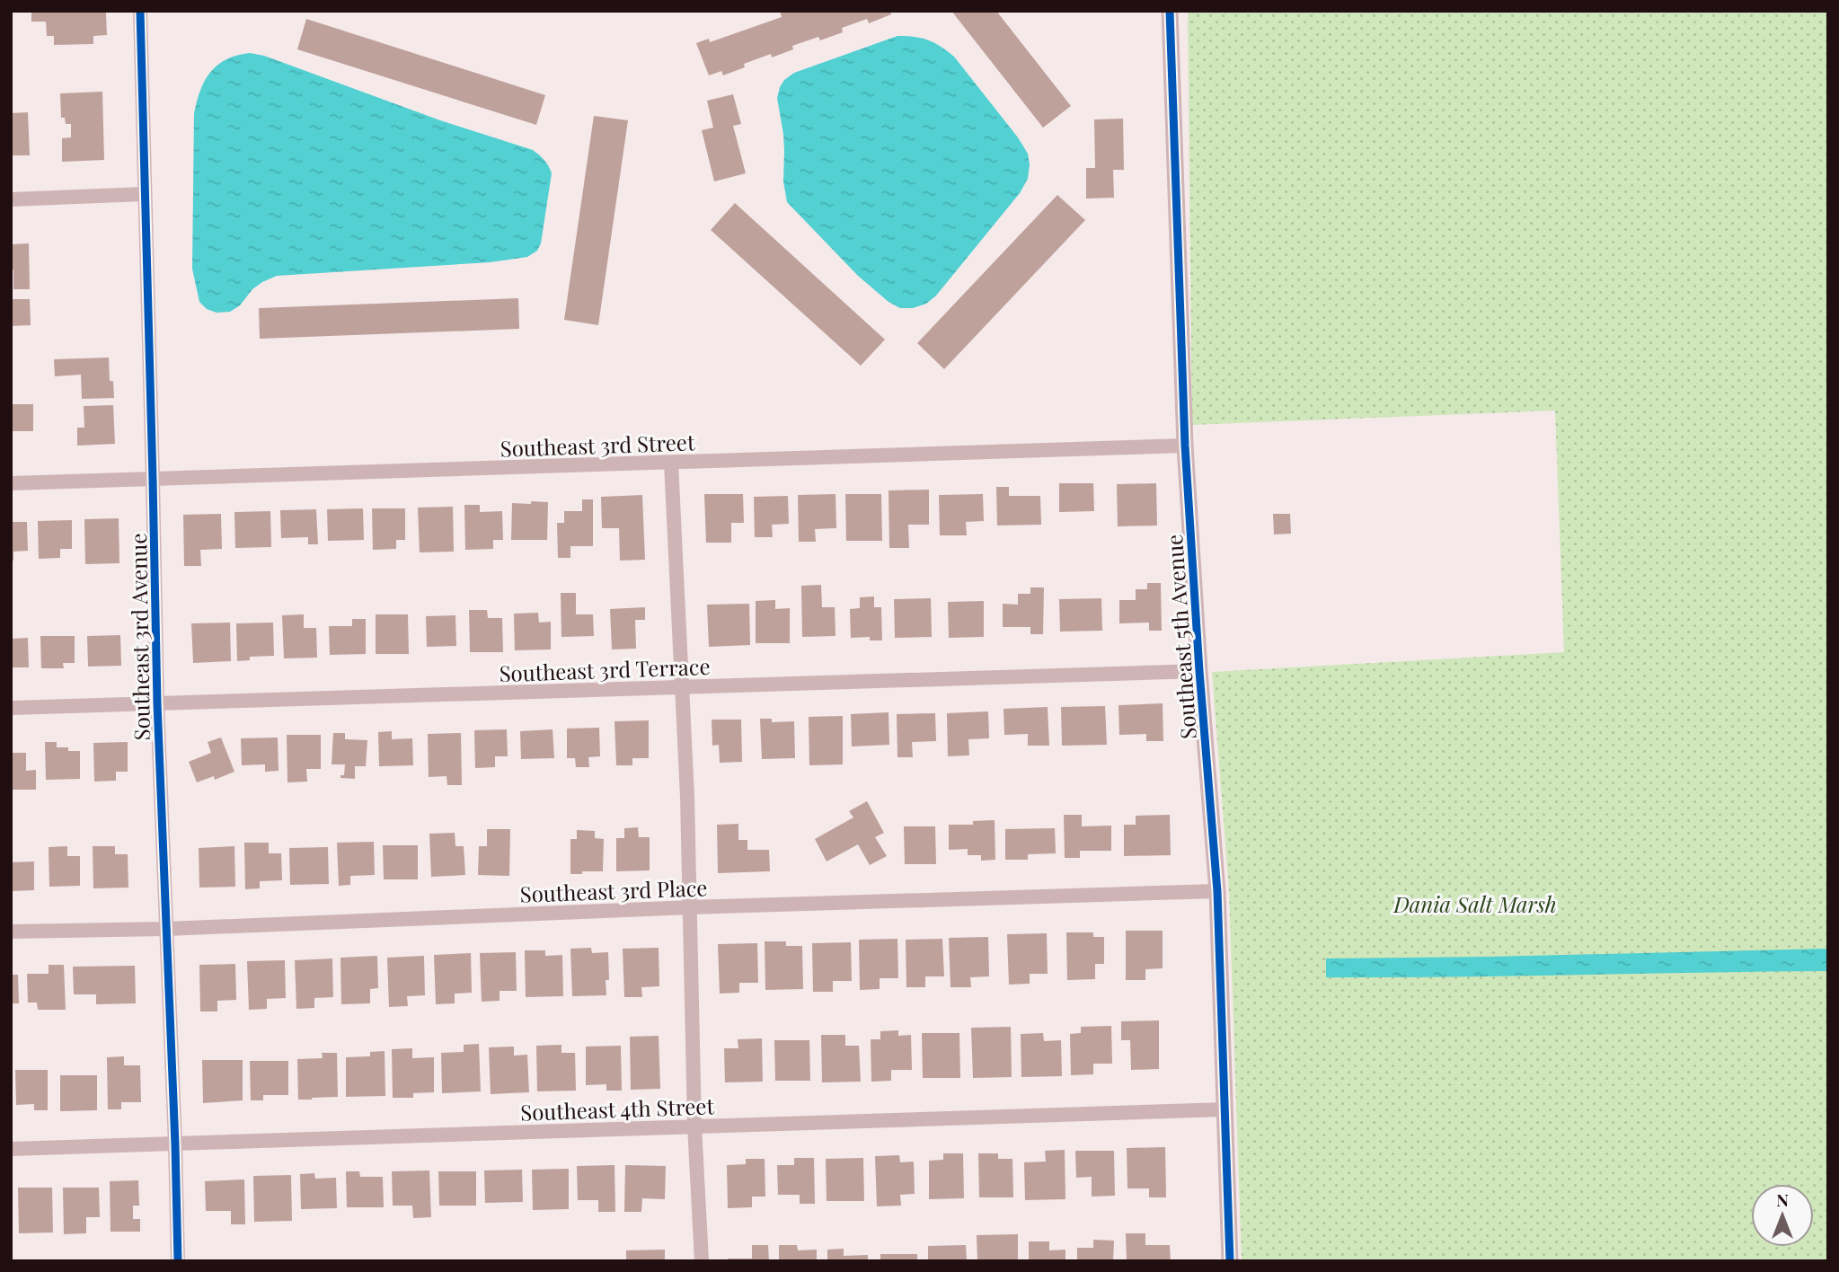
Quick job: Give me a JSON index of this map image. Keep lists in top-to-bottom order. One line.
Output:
{"streets":{"street":["Southeast 3rd Street","Southeast 3rd Avenue","Southeast 5th Avenue","Southeast 3rd Terrace","Southeast 3rd Place","Southeast 4th Street"]},"crossings":[["Southeast 3rd Street","Southeast 3rd Avenue"],["Southeast 3rd Street","Southeast 5th Avenue"],["Southeast 3rd Avenue","Southeast 3rd Terrace"],["Southeast 3rd Avenue","Southeast 3rd Place"],["Southeast 3rd Avenue","Southeast 4th Street"],["Southeast 5th Avenue","Southeast 3rd Terrace"],["Southeast 5th Avenue","Southeast 3rd Place"],["Southeast 5th Avenue","Southeast 4th Street"]],"parks":["Dania Salt Marsh"],"north":"top"}
